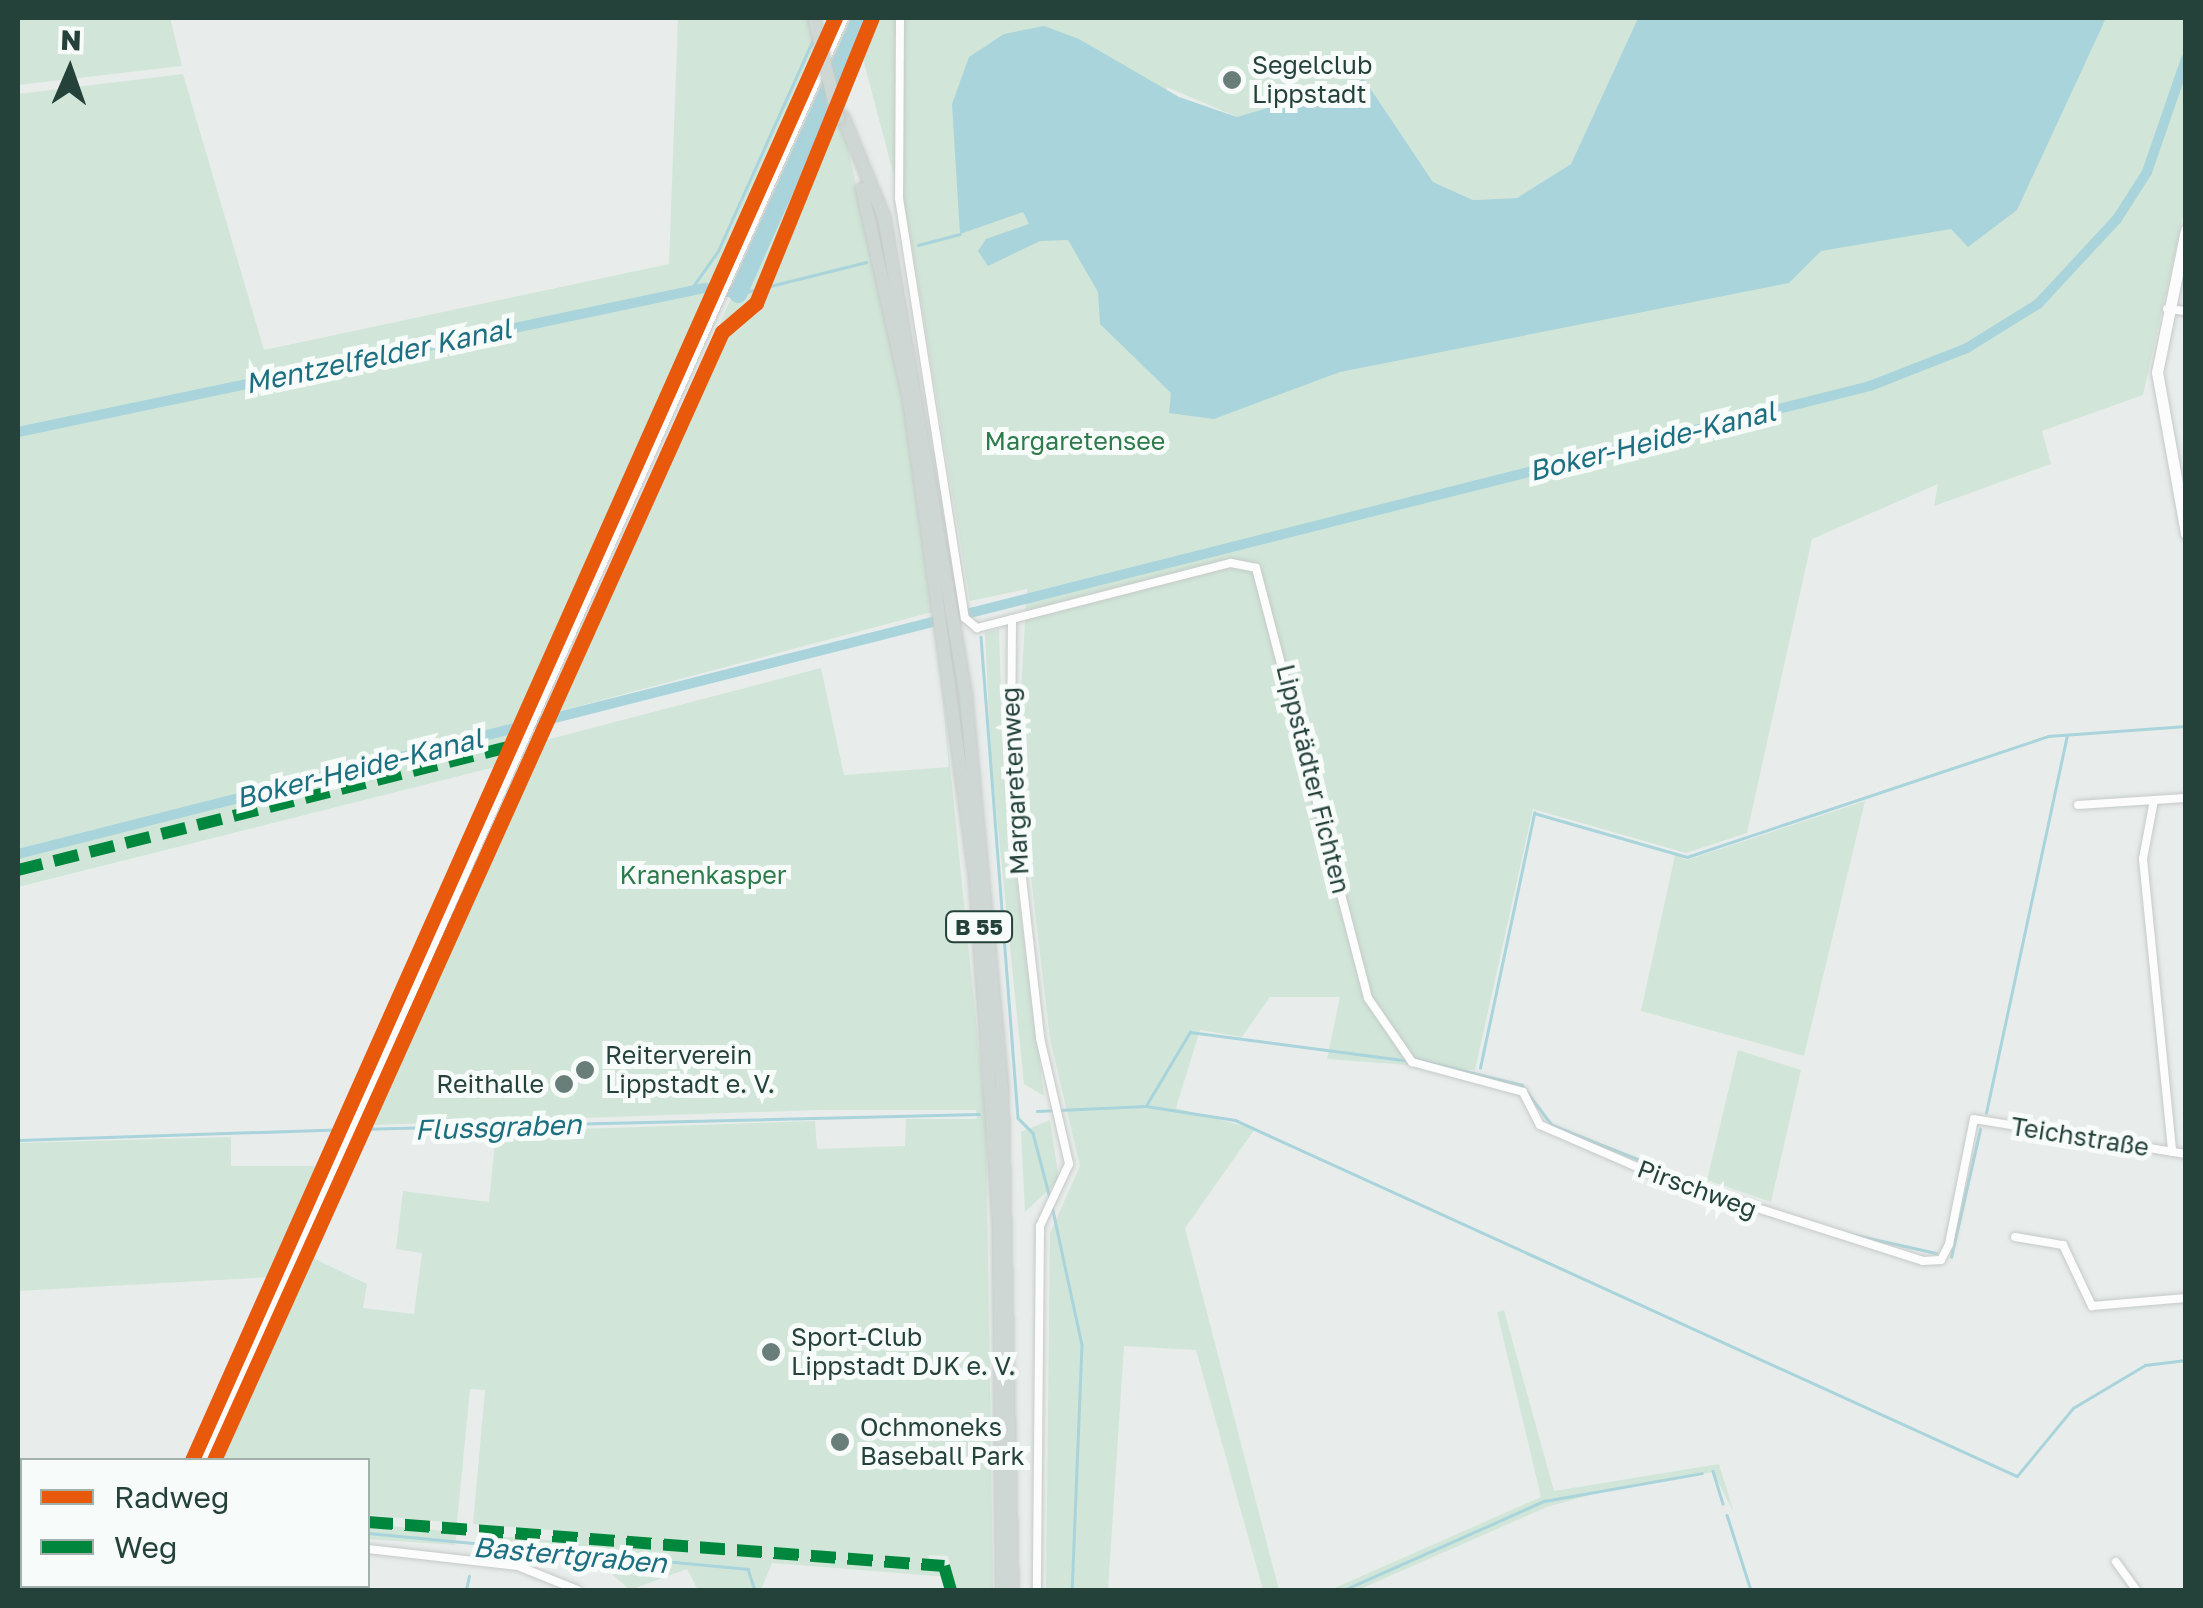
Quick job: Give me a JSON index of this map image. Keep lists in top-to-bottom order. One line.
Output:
{"streets":{"main road":["B 55"],"street":["Lippstädter Fichten","Margaretenweg","Teichstraße","Pirschweg"]},"crossings":[["Lippstädter Fichten","Margaretenweg"],["Lippstädter Fichten","Pirschweg"],["Teichstraße","Pirschweg"]],"water":["Mentzelfelder Kanal","Boker-Heide-Kanal","Flussgraben","Bastertgraben"],"parks":["Margaretensee","Kranenkasper"],"places":["Segelclub Lippstadt","Reiterverein Lippstadt e. V.","Reithalle","Sport-Club Lippstadt DJK e. V.","Ochmoneks Baseball Park"],"legend":["Radweg","Weg"],"north":"top"}
